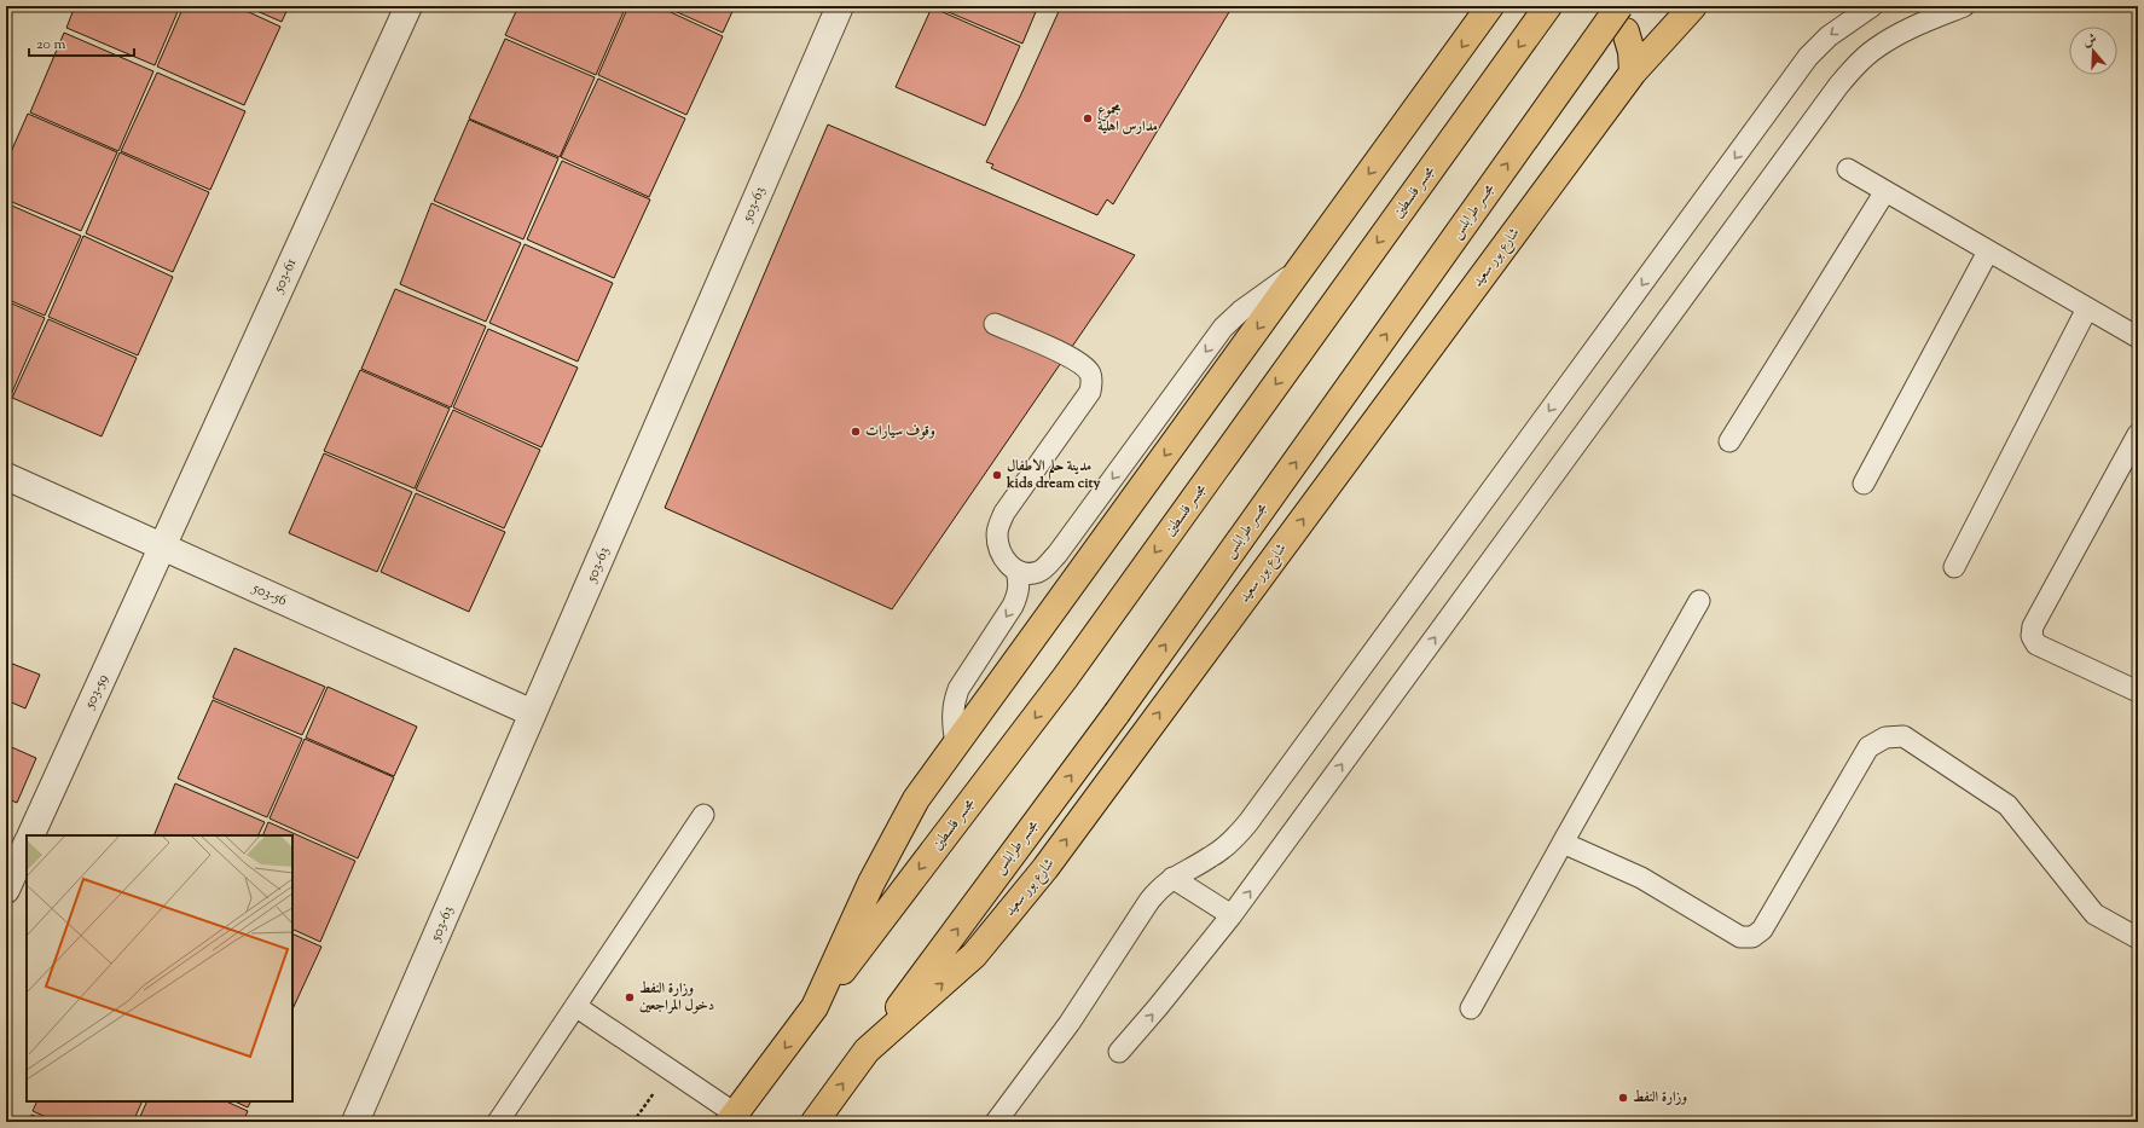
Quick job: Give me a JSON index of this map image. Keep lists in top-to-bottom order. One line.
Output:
{"streets":{"main road":["مجسر فلسطين","مجسر طرابلس","شارع بور سعيد"],"street":["503-63","503-61","503-56","503-59"]},"crossings":[["503-63","503-56"],["مجسر طرابلس","شارع بور سعيد"],["503-61","503-56"],["503-61","503-59"],["503-56","503-59"]],"places":["مجموع مدارس اهلية","وقوف سيارات","مدينة حلم الاطفال kids dream city","وزارة النفط دخول المراجعين","وزارة النفط"],"scale_bar":"20 m","north":"top"}
